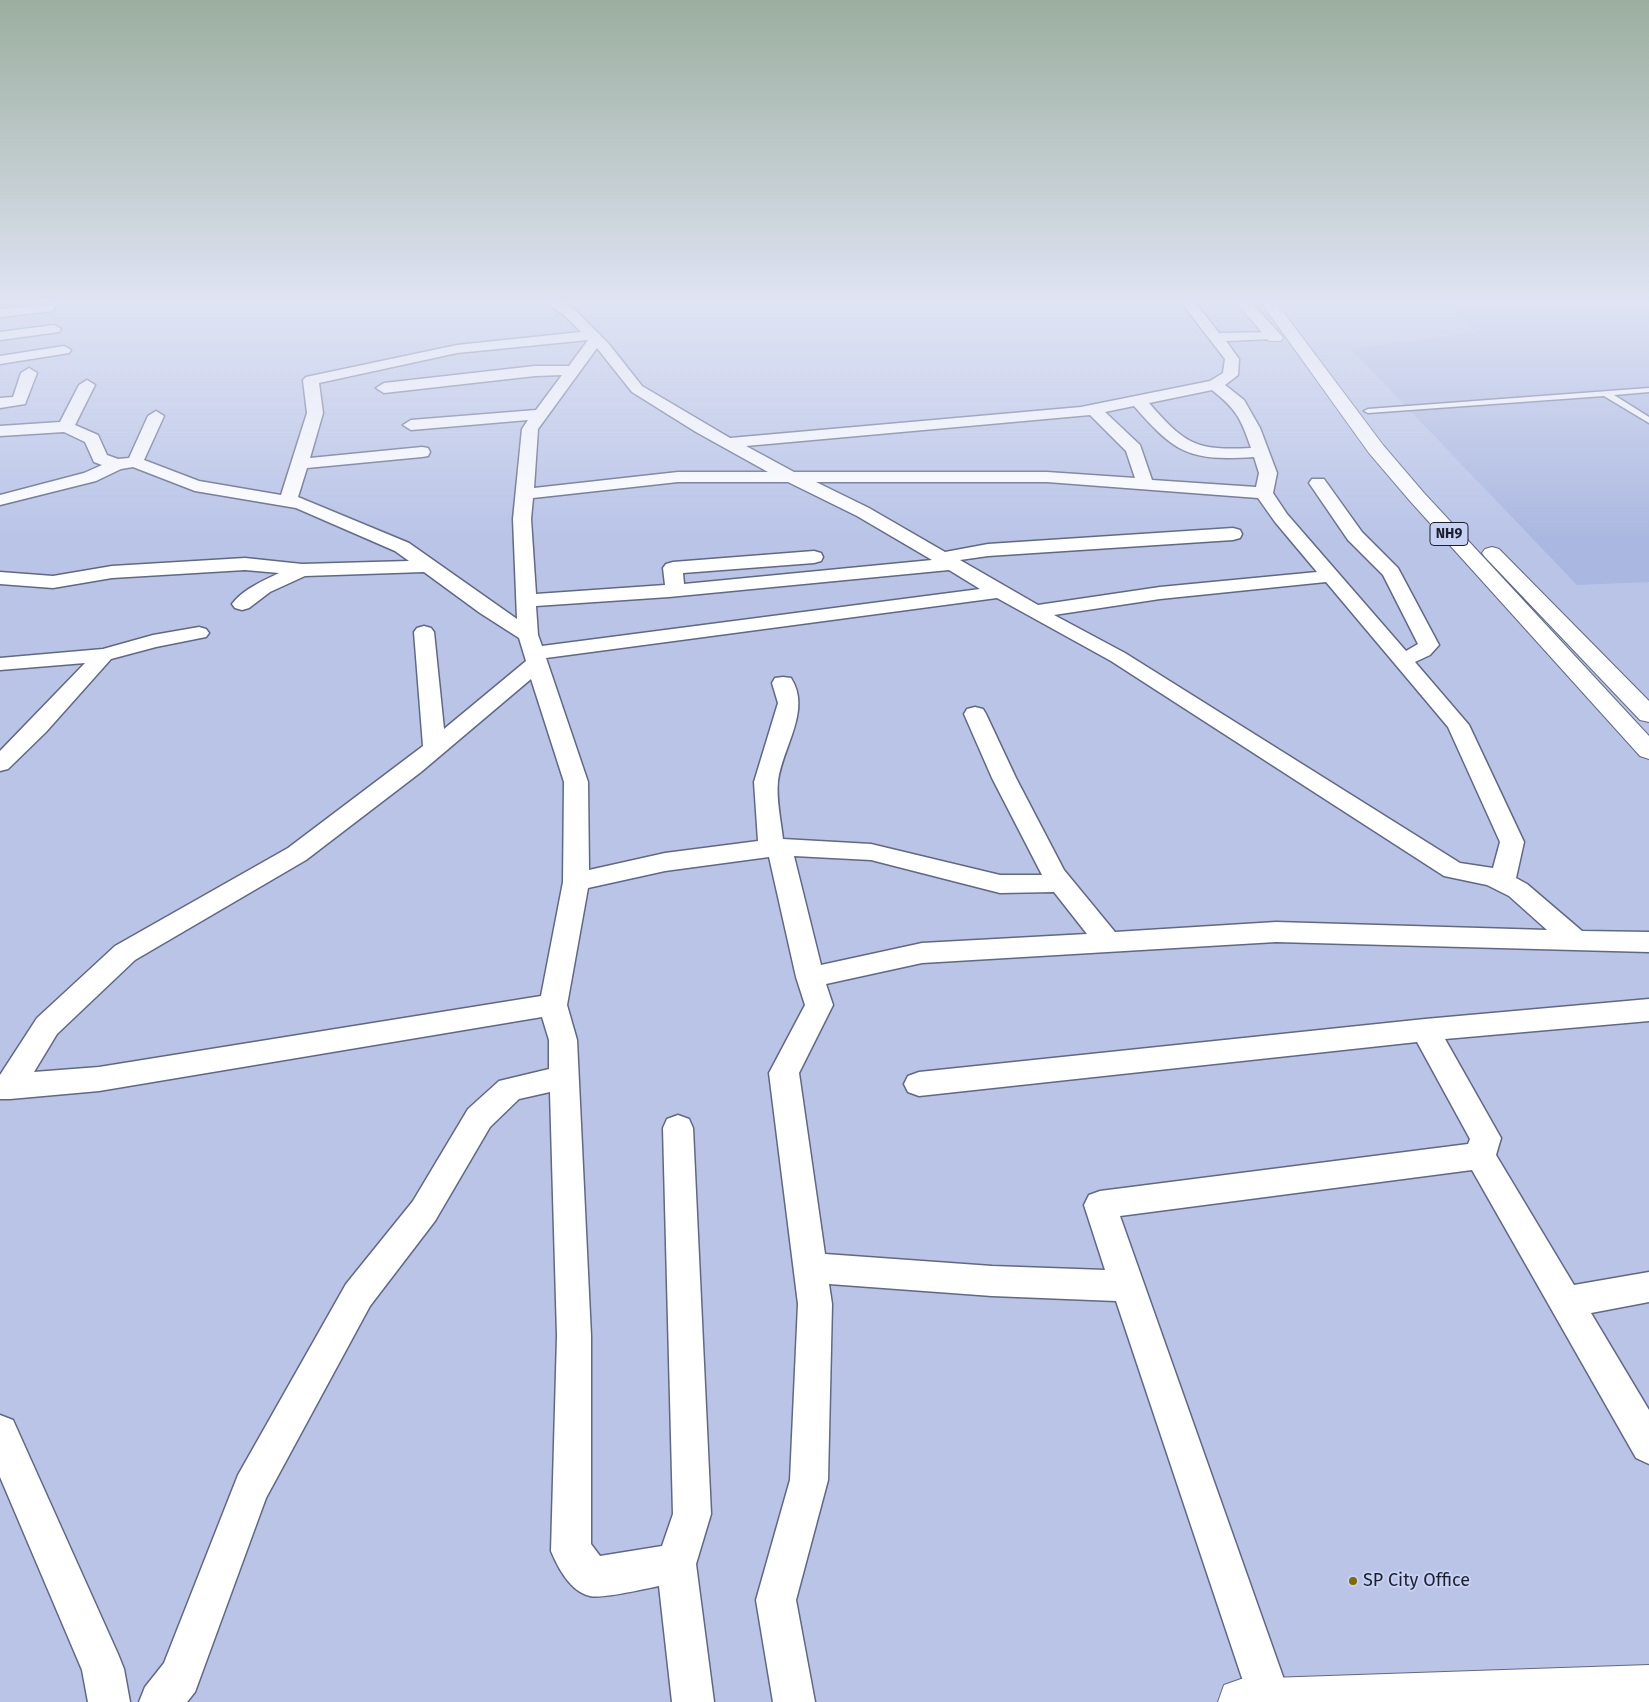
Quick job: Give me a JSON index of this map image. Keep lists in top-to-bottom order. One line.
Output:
{"streets":{"highway":["NH9"]},"places":["SP City Office"]}
